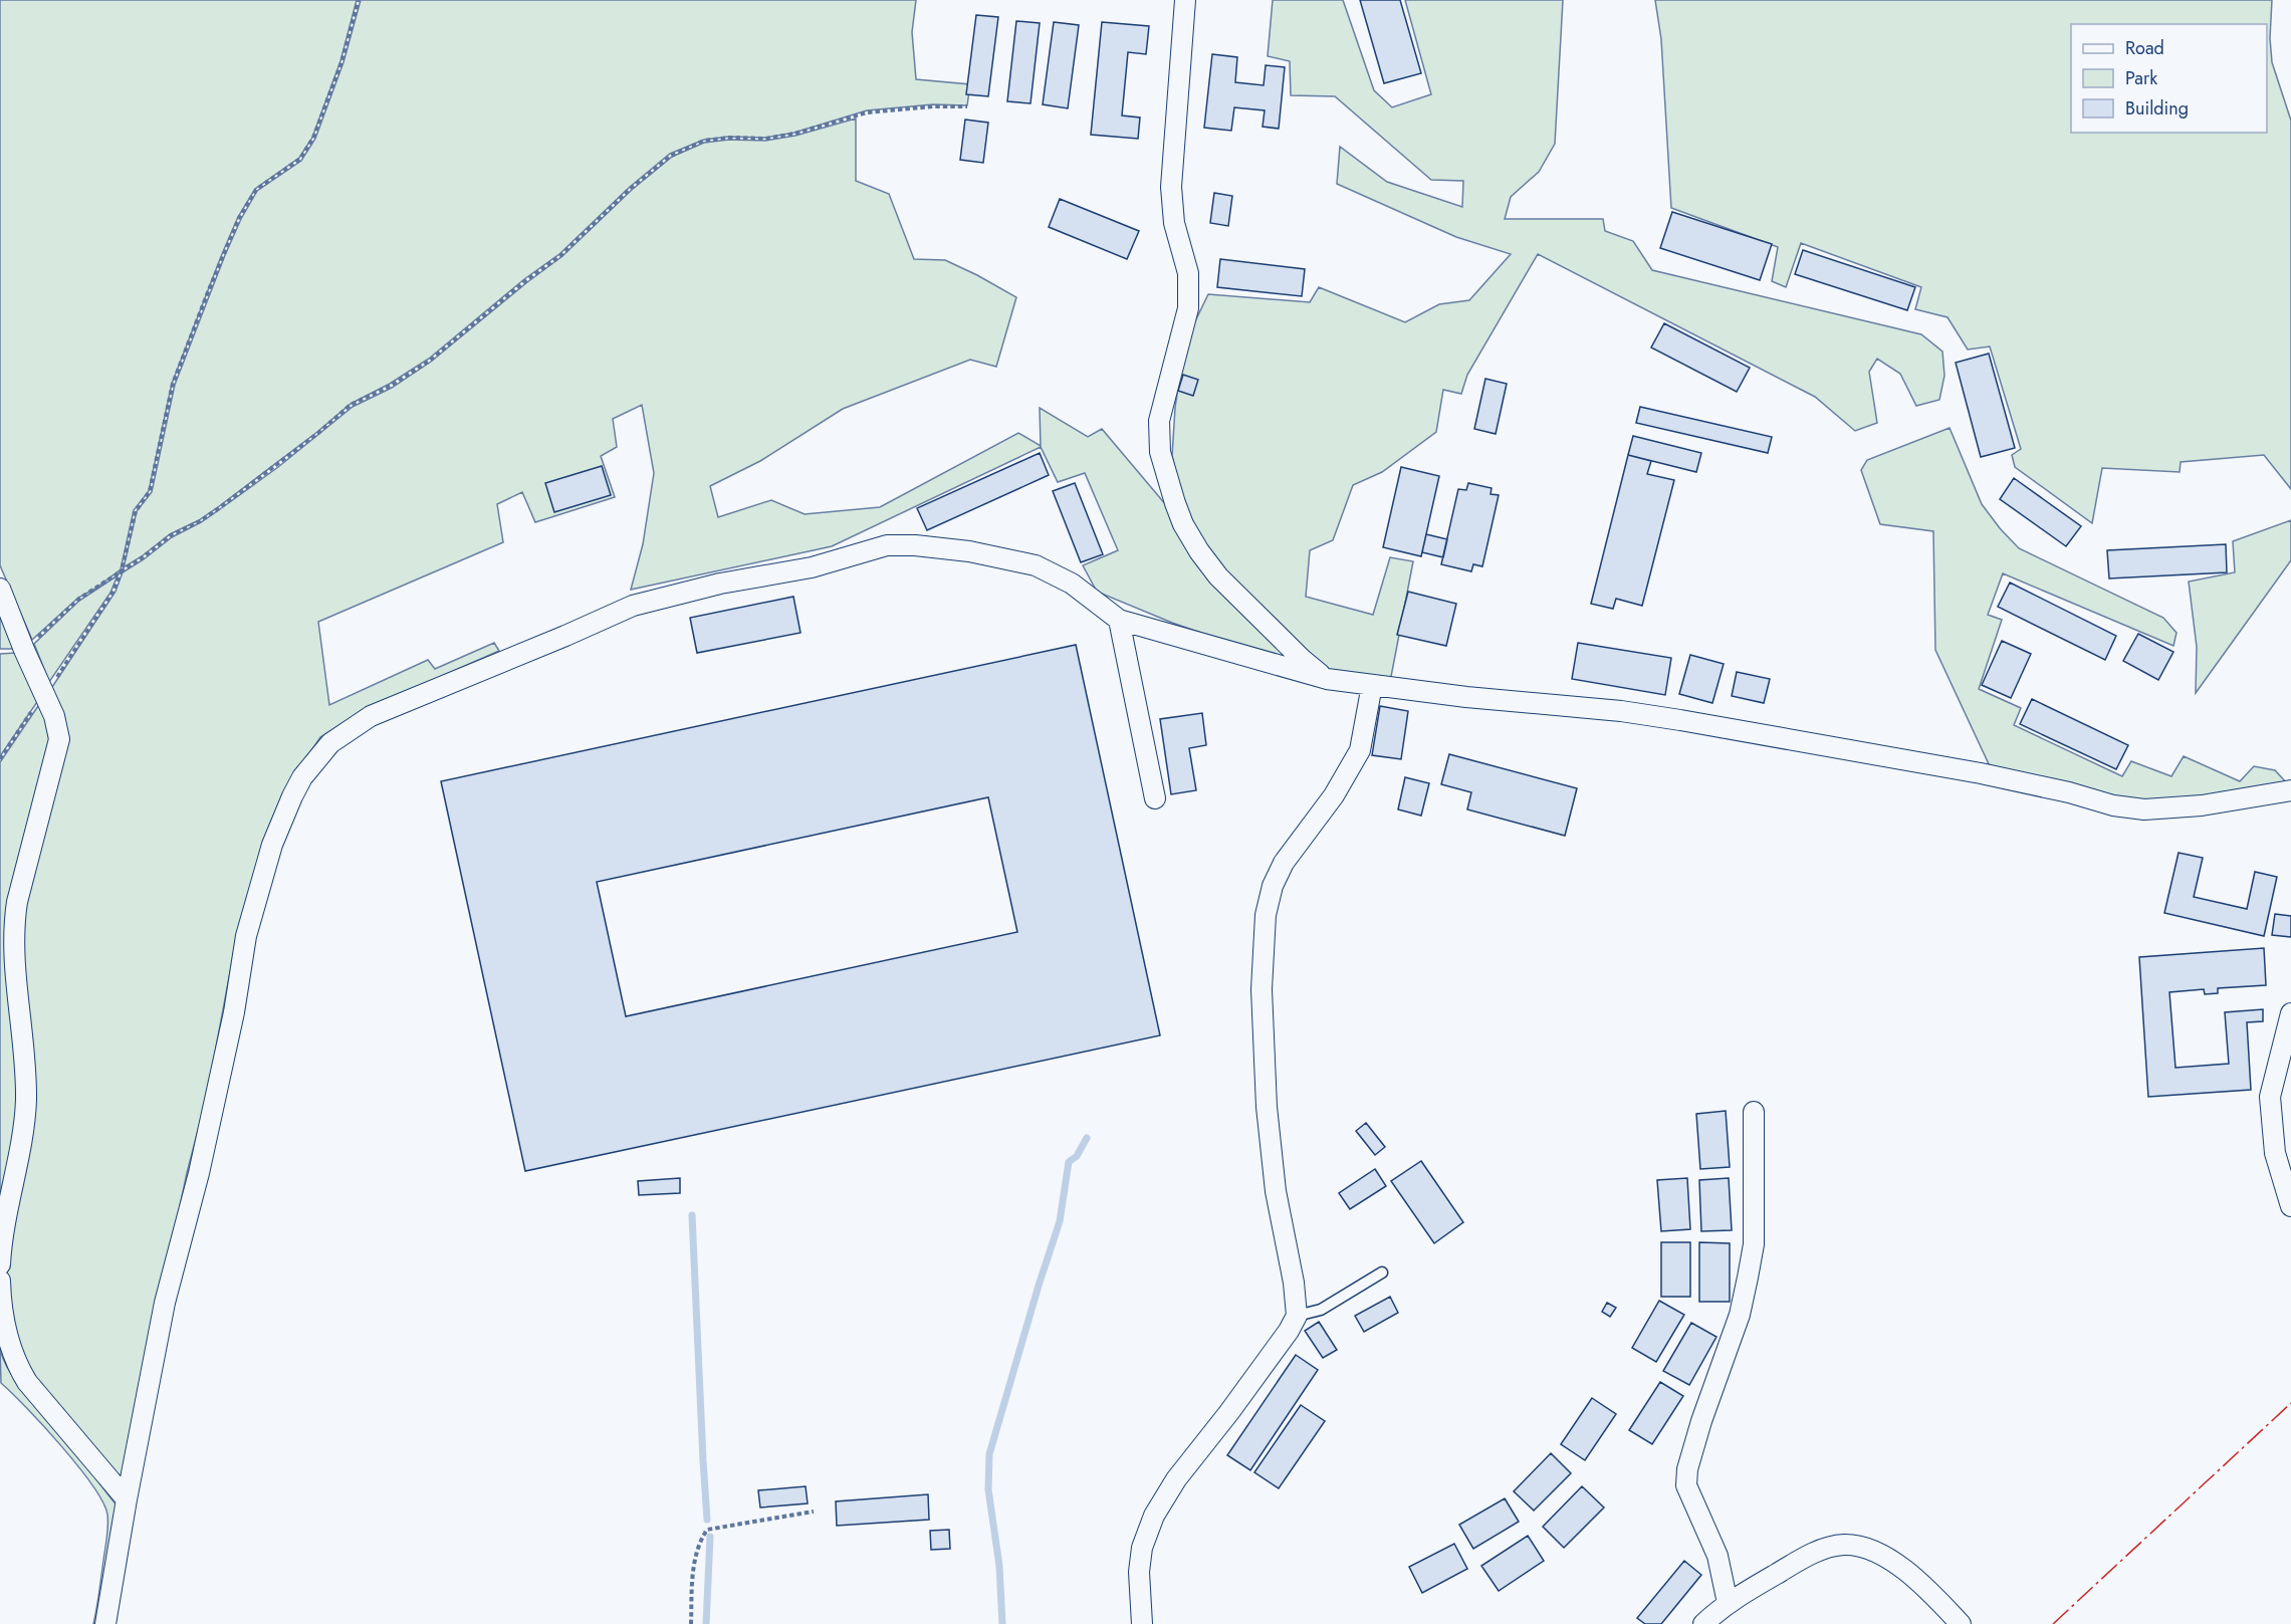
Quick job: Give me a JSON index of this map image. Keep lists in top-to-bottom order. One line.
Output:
{"legend":["Road","Park","Building"]}
